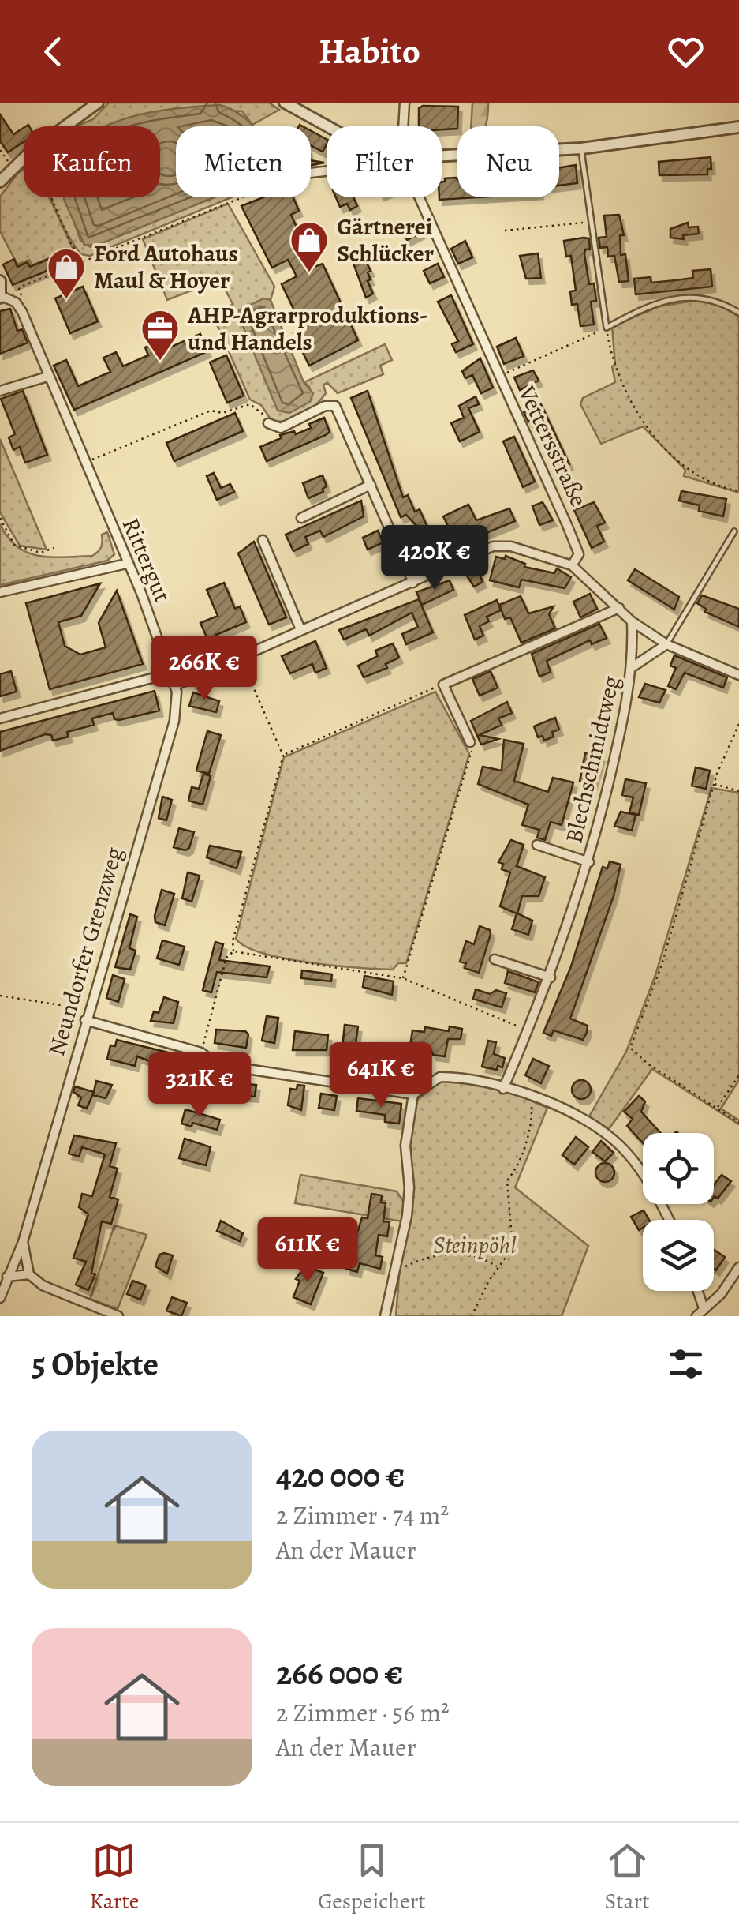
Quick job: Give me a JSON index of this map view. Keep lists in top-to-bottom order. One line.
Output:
{"streets":{"street":["Vettersstraße","Rittergut","Blechschmidtweg","Neundorfer Grenzweg"]},"crossings":[["Rittergut","Neundorfer Grenzweg"]],"parks":["Steinpöhl"],"places":{"shop":["Gärtnerei Schlücker","Ford Autohaus Maul & Hoyer"],"office":["AHP-Agrarproduktions- und Handels"]},"page":{"header":"Habito","chip":["Kaufen","Mieten","Filter","Neu"],"price":["420K €","266K €","641K €","321K €","611K €"],"heading":"5 Objekte","list":[{"name":"420 000 €","note":"2 Zimmer · 74 m² · An der Mauer"},{"name":"266 000 €","note":"2 Zimmer · 56 m² · An der Mauer"}],"tabs":["Karte","Gespeichert","Start"]}}
